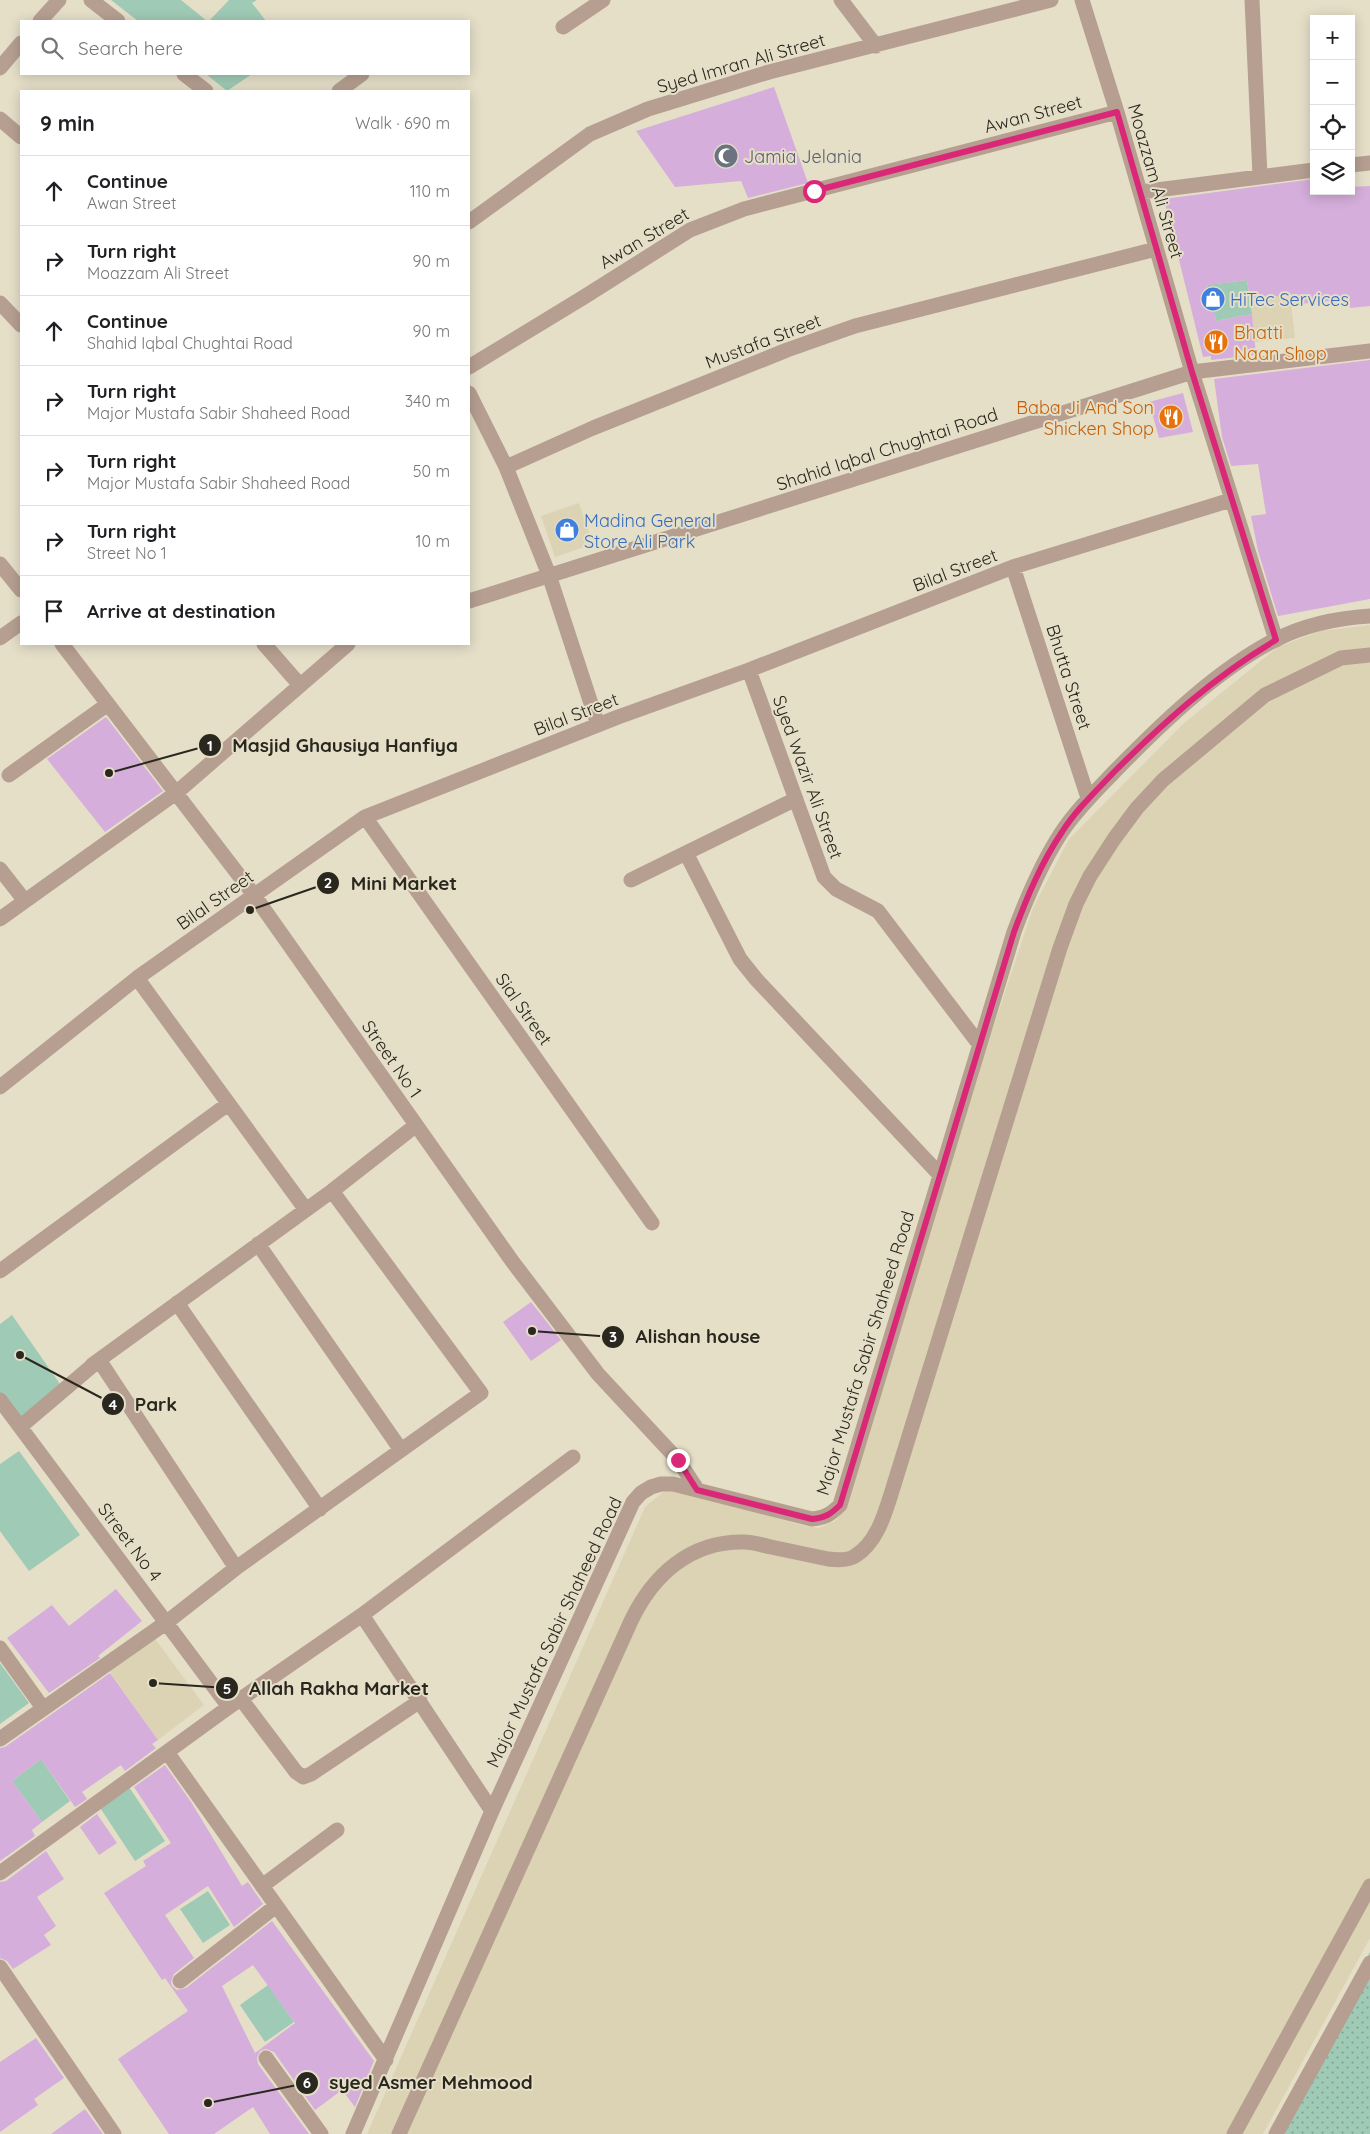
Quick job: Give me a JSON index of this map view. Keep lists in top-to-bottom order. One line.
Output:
{"streets":{"street":["Syed Imran Ali Street","Awan Street","Moazzam Ali Street","Mustafa Street","Shahid Iqbal Chughtai Road","Bilal Street","Bhutta Street","Syed Wazir Ali Street","Sial Street","Street No 1","Major Mustafa Sabir Shaheed Road","Street No 4"]},"crossings":[["Awan Street","Moazzam Ali Street"],["Moazzam Ali Street","Mustafa Street"],["Moazzam Ali Street","Shahid Iqbal Chughtai Road"],["Bilal Street","Bhutta Street"],["Bilal Street","Syed Wazir Ali Street"],["Bilal Street","Sial Street"],["Bilal Street","Street No 1"],["Bhutta Street","Major Mustafa Sabir Shaheed Road"],["Syed Wazir Ali Street","Major Mustafa Sabir Shaheed Road"],["Street No 1","Major Mustafa Sabir Shaheed Road"]],"places":{"mosque":["Jamia Jelania"],"shop":["HiTec Services","Madina General Store Ali Park"],"restaurant":["Bhatti Naan Shop","Baba Ji And Son Shicken Shop"],"other":["Masjid Ghausiya Hanfiya","Mini Market","Alishan house","Park","Allah Rakha Market","syed Asmer Mehmood"]},"page":{"map_buttons":["+","−"],"search":"Search here","heading":["9 min","Walk · 690 m"],"list":[["Continue","Awan Street","110 m"],["Turn right","Moazzam Ali Street","90 m"],["Continue","Shahid Iqbal Chughtai Road","90 m"],["Turn right","Major Mustafa Sabir Shaheed Road","340 m"],["Turn right","Major Mustafa Sabir Shaheed Road","50 m"],["Turn right","Street No 1","10 m"],"Arrive at destination"]}}
